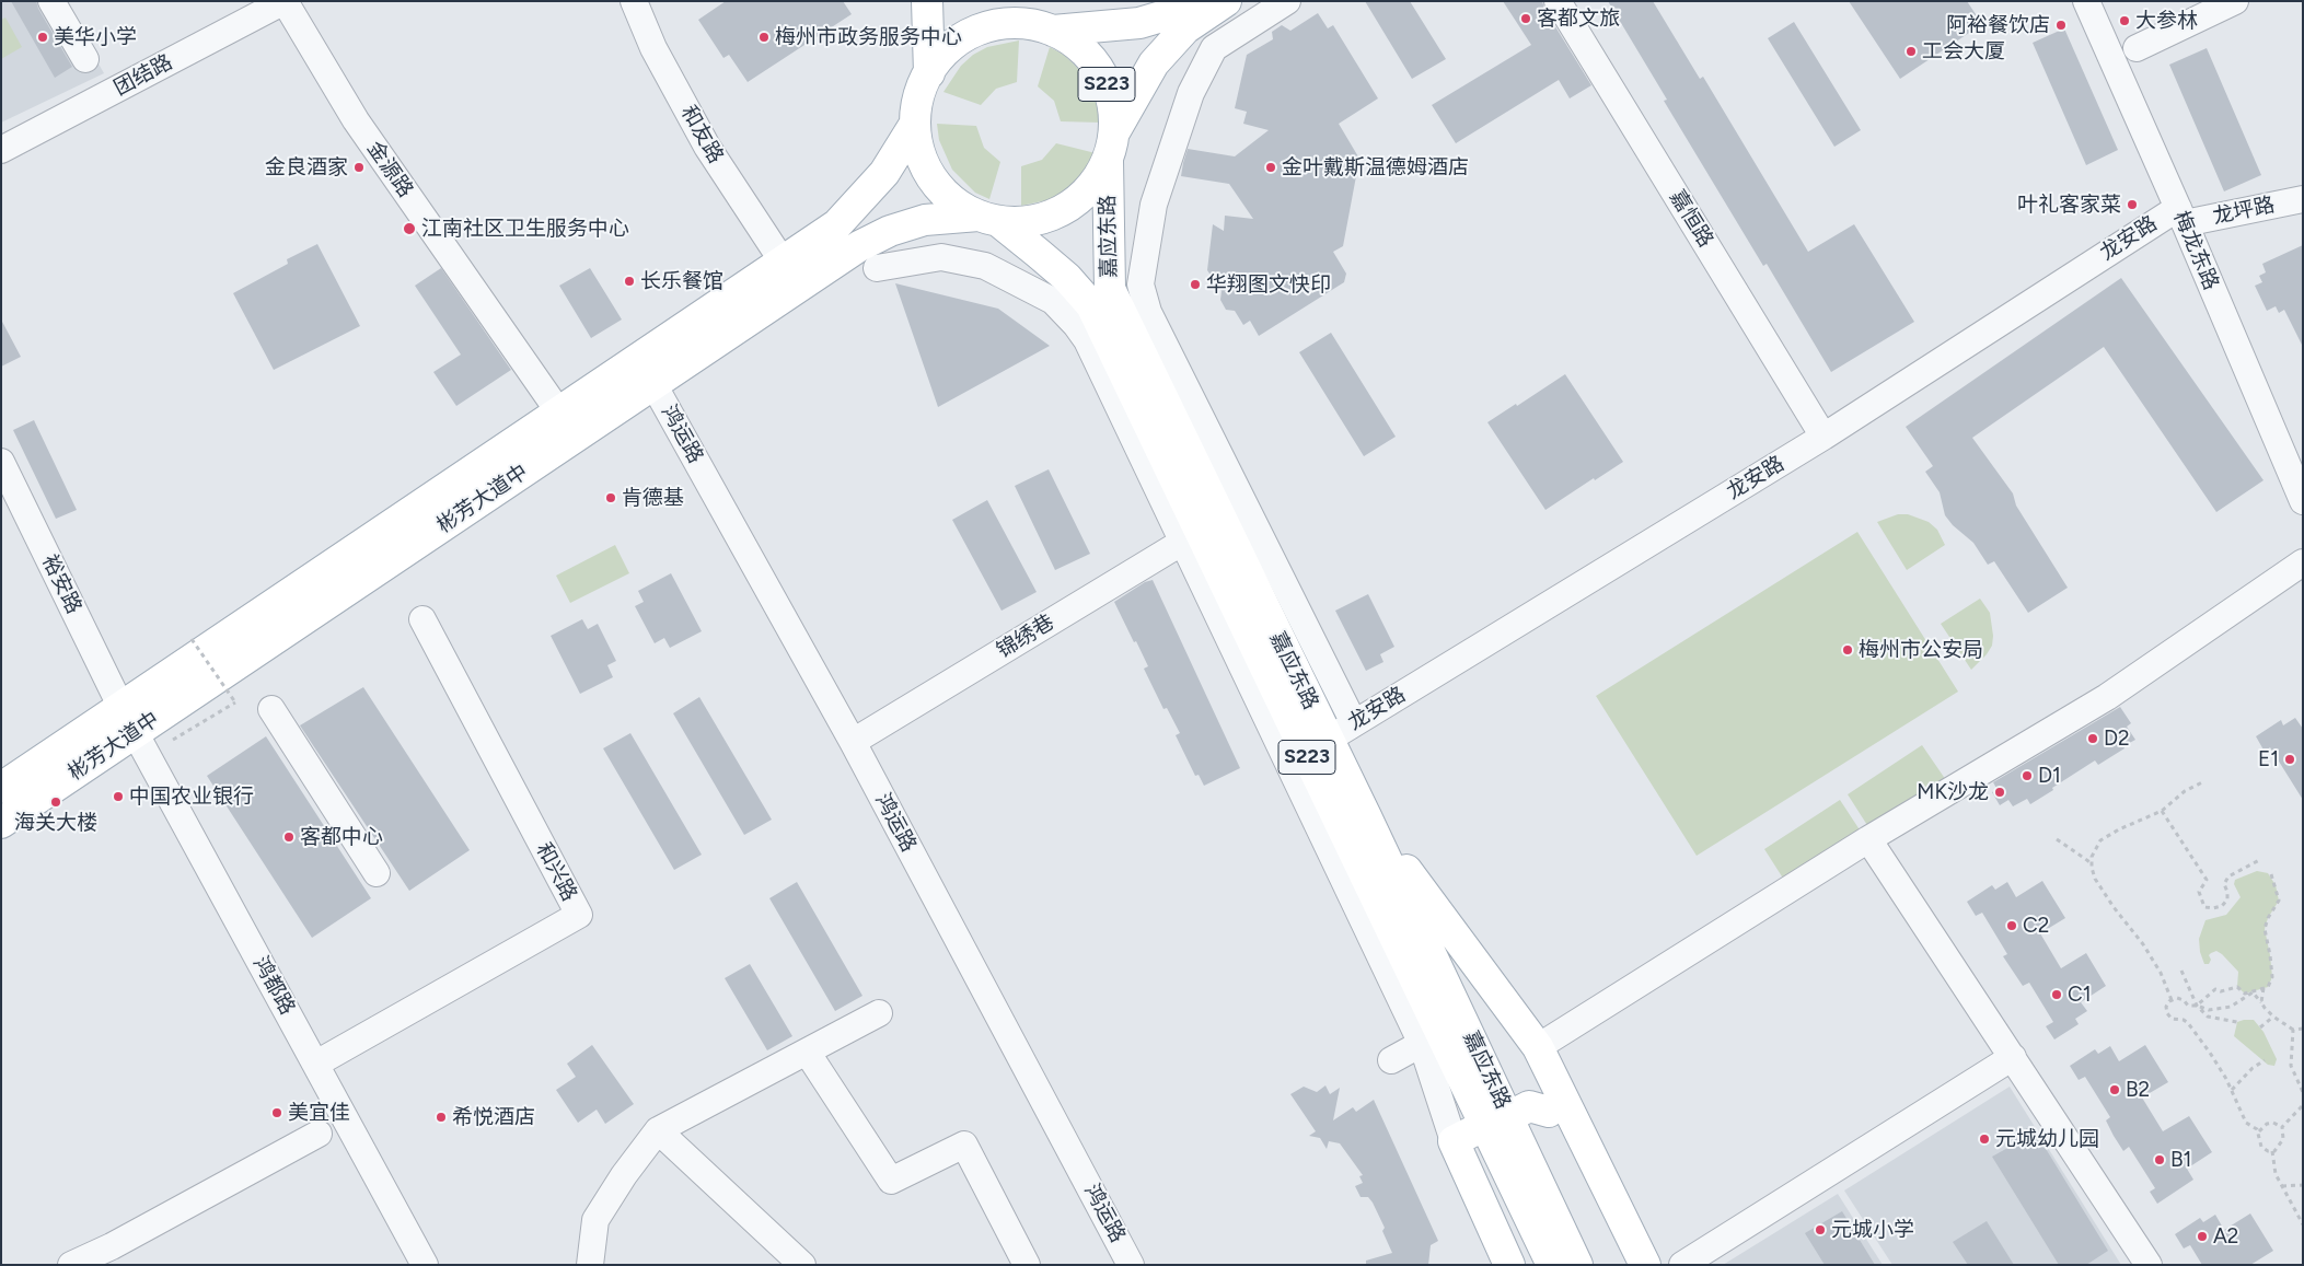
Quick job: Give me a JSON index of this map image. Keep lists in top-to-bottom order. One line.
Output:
{"streets":{"main road":["S223","嘉应东路","彬芳大道中"],"street":["团结路","和友路","金源路","龙坪路","嘉恒路","龙安路","梅龙东路","鸿运路","裕安路","锦绣巷","和兴路","鸿都路"]},"crossings":[["团结路","金源路"],["S223","嘉应东路"],["S223","彬芳大道中"],["和友路","彬芳大道中"],["金源路","彬芳大道中"],["龙坪路","龙安路"],["龙坪路","梅龙东路"],["嘉恒路","龙安路"],["嘉应东路","龙安路"],["嘉应东路","彬芳大道中"],["嘉应东路","锦绣巷"],["龙安路","梅龙东路"],["鸿运路","彬芳大道中"],["鸿运路","锦绣巷"],["彬芳大道中","裕安路"],["彬芳大道中","鸿都路"],["裕安路","鸿都路"],["和兴路","鸿都路"]],"places":["客都文旅","大参林","阿裕餐饮店","美华小学","梅州市政务服务中心","工会大厦","金良酒家","金叶戴斯温德姆酒店","叶礼客家菜","江南社区卫生服务中心","长乐餐馆","华翔图文快印","肯德基","梅州市公安局","D2","E1","D1","MK沙龙","中国农业银行","海关大楼","客都中心","C2","C1","B2","美宜佳","希悦酒店","元城幼儿园","B1","元城小学","A2"]}
